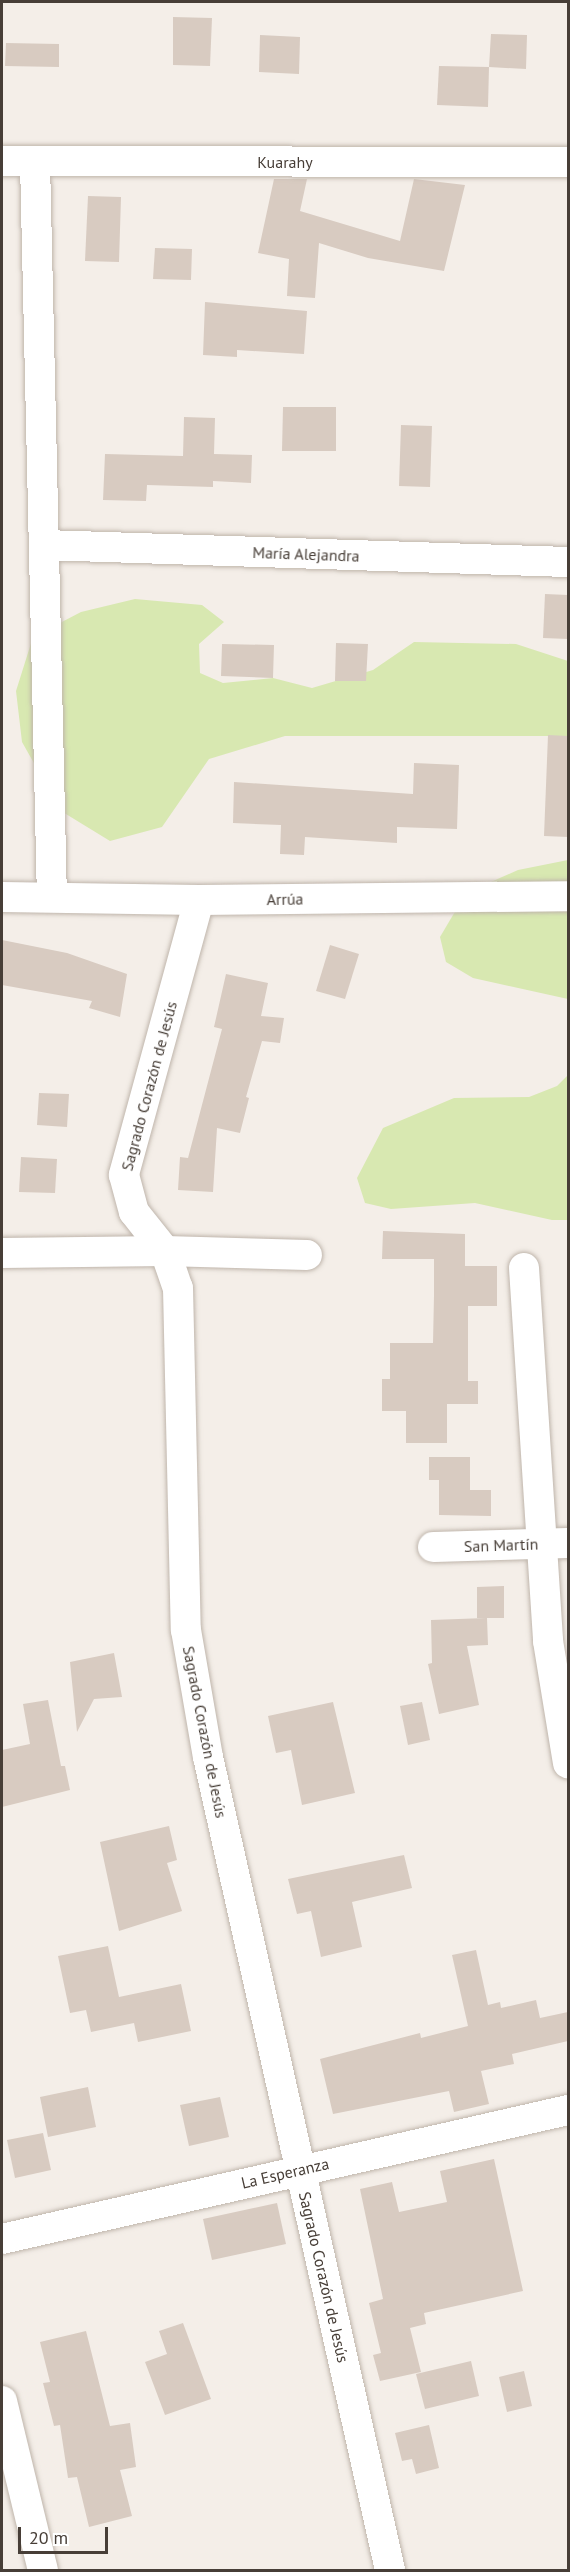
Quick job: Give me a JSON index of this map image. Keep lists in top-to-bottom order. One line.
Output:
{"streets":{"street":["Kuarahy","María Alejandra","Arrúa","Sagrado Corazón de Jesús","San Martín","La Esperanza"]},"crossings":[["Arrúa","Sagrado Corazón de Jesús"],["Sagrado Corazón de Jesús","La Esperanza"]],"scale_bar":"20 m"}
